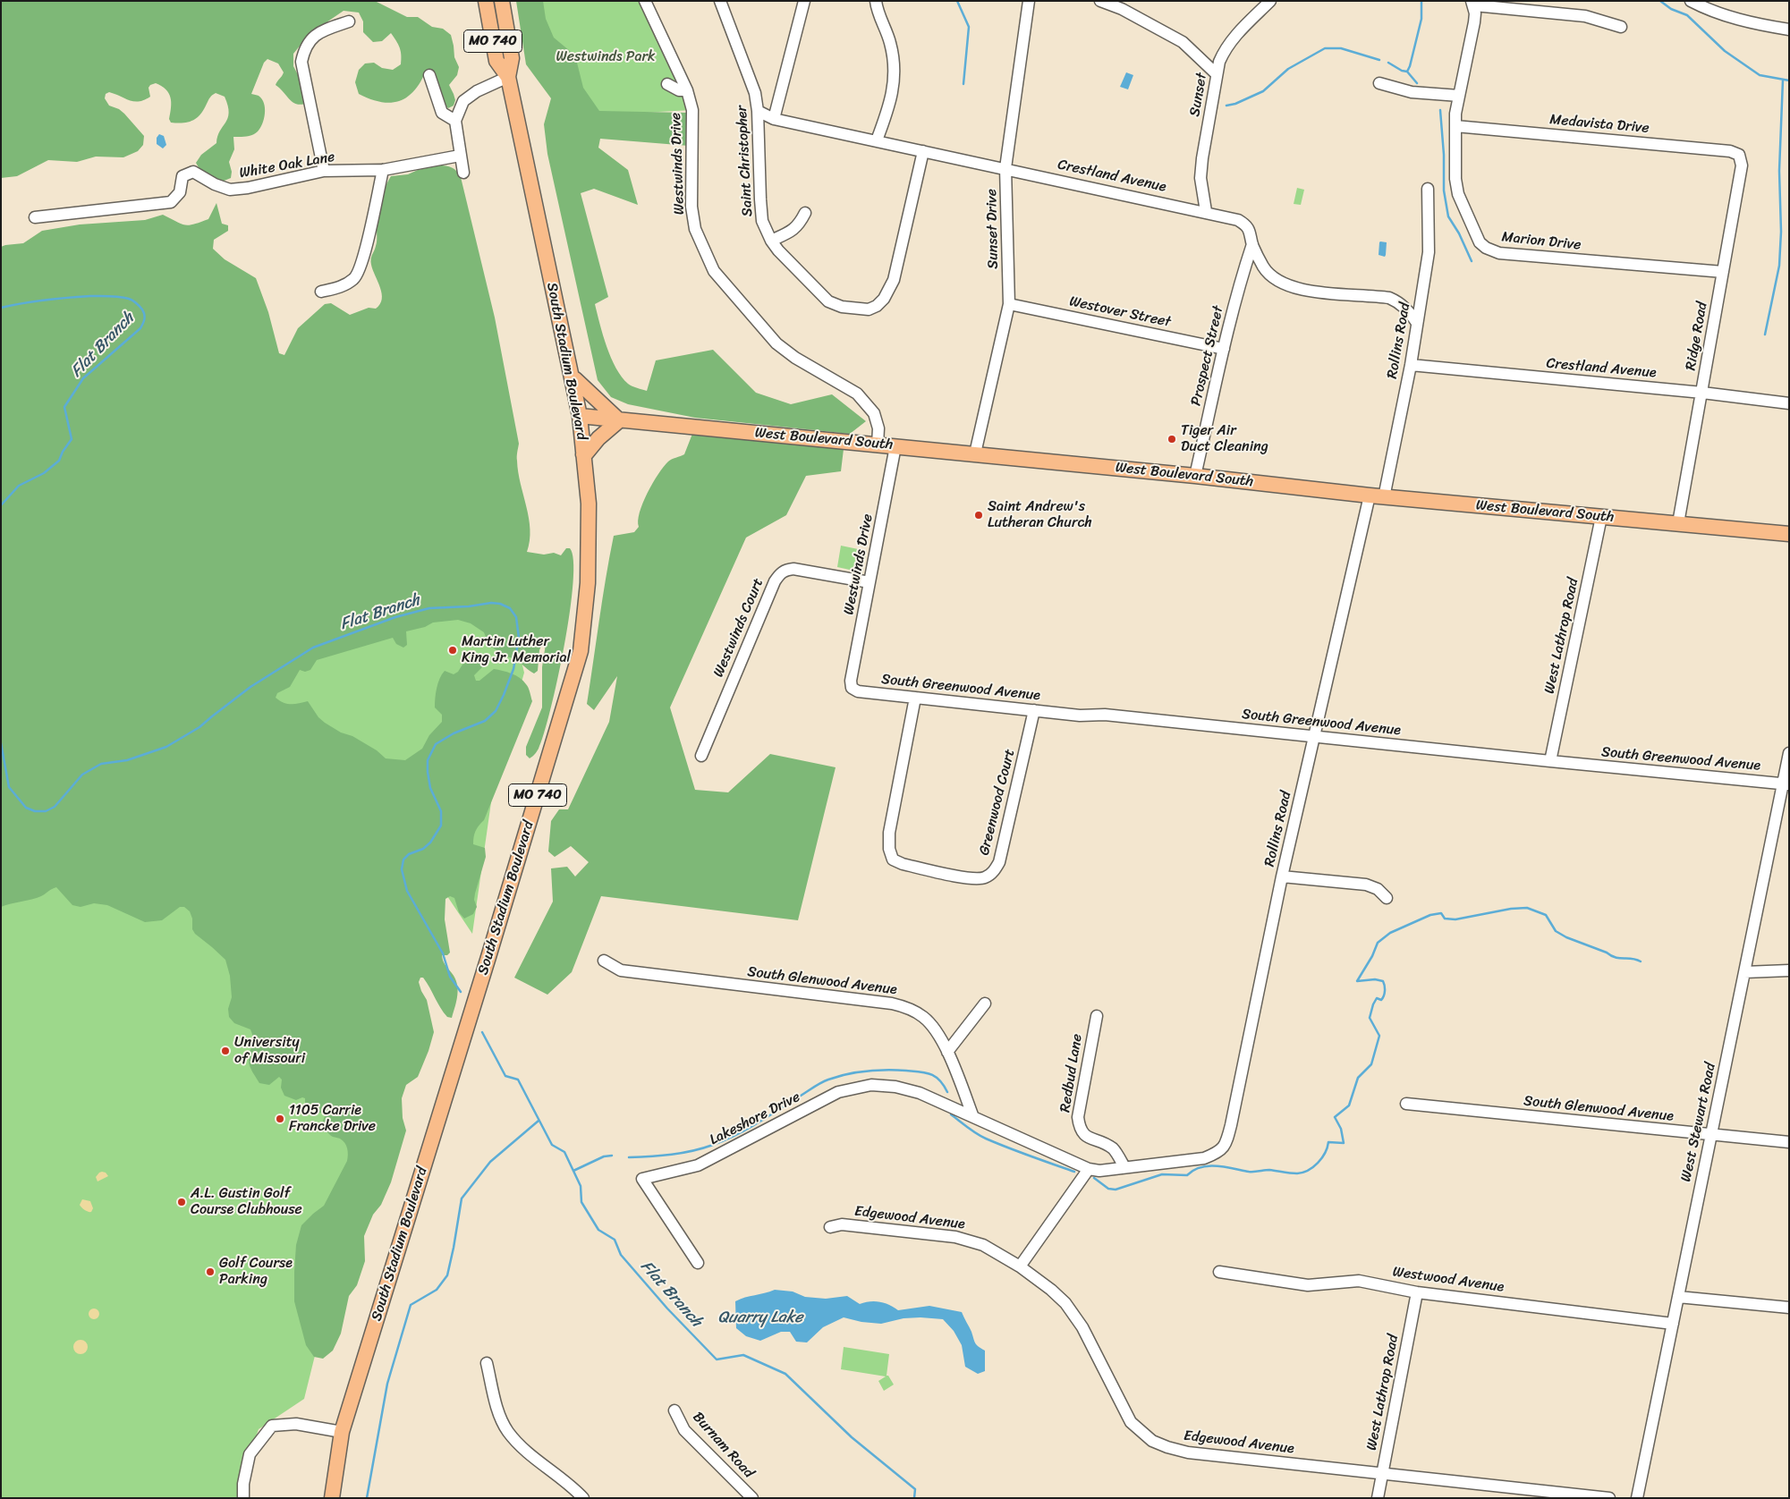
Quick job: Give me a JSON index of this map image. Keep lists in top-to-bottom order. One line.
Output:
{"streets":{"main road":["MO 740","South Stadium Boulevard","West Boulevard South"],"street":["Sunset","Medavista Drive","Saint Christopher","Westwinds Drive","White Oak Lane","Crestland Avenue","Sunset Drive","Marion Drive","Westover Street","Ridge Road","Rollins Road","Prospect Street","Westwinds Court","West Lathrop Road","South Greenwood Avenue","Greenwood Court","South Glenwood Avenue","Redbud Lane","Lakeshore Drive","West Stewart Road","Edgewood Avenue","Westwood Avenue","Burnam Road"]},"crossings":[["MO 740","South Stadium Boulevard"],["Sunset","Crestland Avenue"],["Medavista Drive","Marion Drive"],["Medavista Drive","Ridge Road"],["Saint Christopher","Crestland Avenue"],["Westwinds Drive","West Boulevard South"],["Westwinds Drive","Westwinds Court"],["Westwinds Drive","South Greenwood Avenue"],["Crestland Avenue","Sunset Drive"],["Crestland Avenue","Ridge Road"],["Crestland Avenue","Rollins Road"],["Crestland Avenue","Prospect Street"],["Sunset Drive","Westover Street"],["Sunset Drive","West Boulevard South"],["Marion Drive","Ridge Road"],["Westover Street","Prospect Street"],["Ridge Road","West Boulevard South"],["Rollins Road","West Boulevard South"],["Rollins Road","South Greenwood Avenue"],["Rollins Road","Redbud Lane"],["Prospect Street","West Boulevard South"],["South Stadium Boulevard","West Boulevard South"],["West Boulevard South","West Lathrop Road"],["West Lathrop Road","South Greenwood Avenue"],["West Lathrop Road","Edgewood Avenue"],["West Lathrop Road","Westwood Avenue"],["South Greenwood Avenue","Greenwood Court"],["South Greenwood Avenue","West Stewart Road"],["South Glenwood Avenue","Lakeshore Drive"],["South Glenwood Avenue","West Stewart Road"],["West Stewart Road","Westwood Avenue"]],"water":["Flat Branch","Quarry Lake"],"parks":["Westwinds Park"],"places":["Tiger Air Duct Cleaning","Saint Andrew's Lutheran Church","Martin Luther King Jr. Memorial","University of Missouri","1105 Carrie Francke Drive","A.L. Gustin Golf Course Clubhouse","Golf Course Parking"]}
